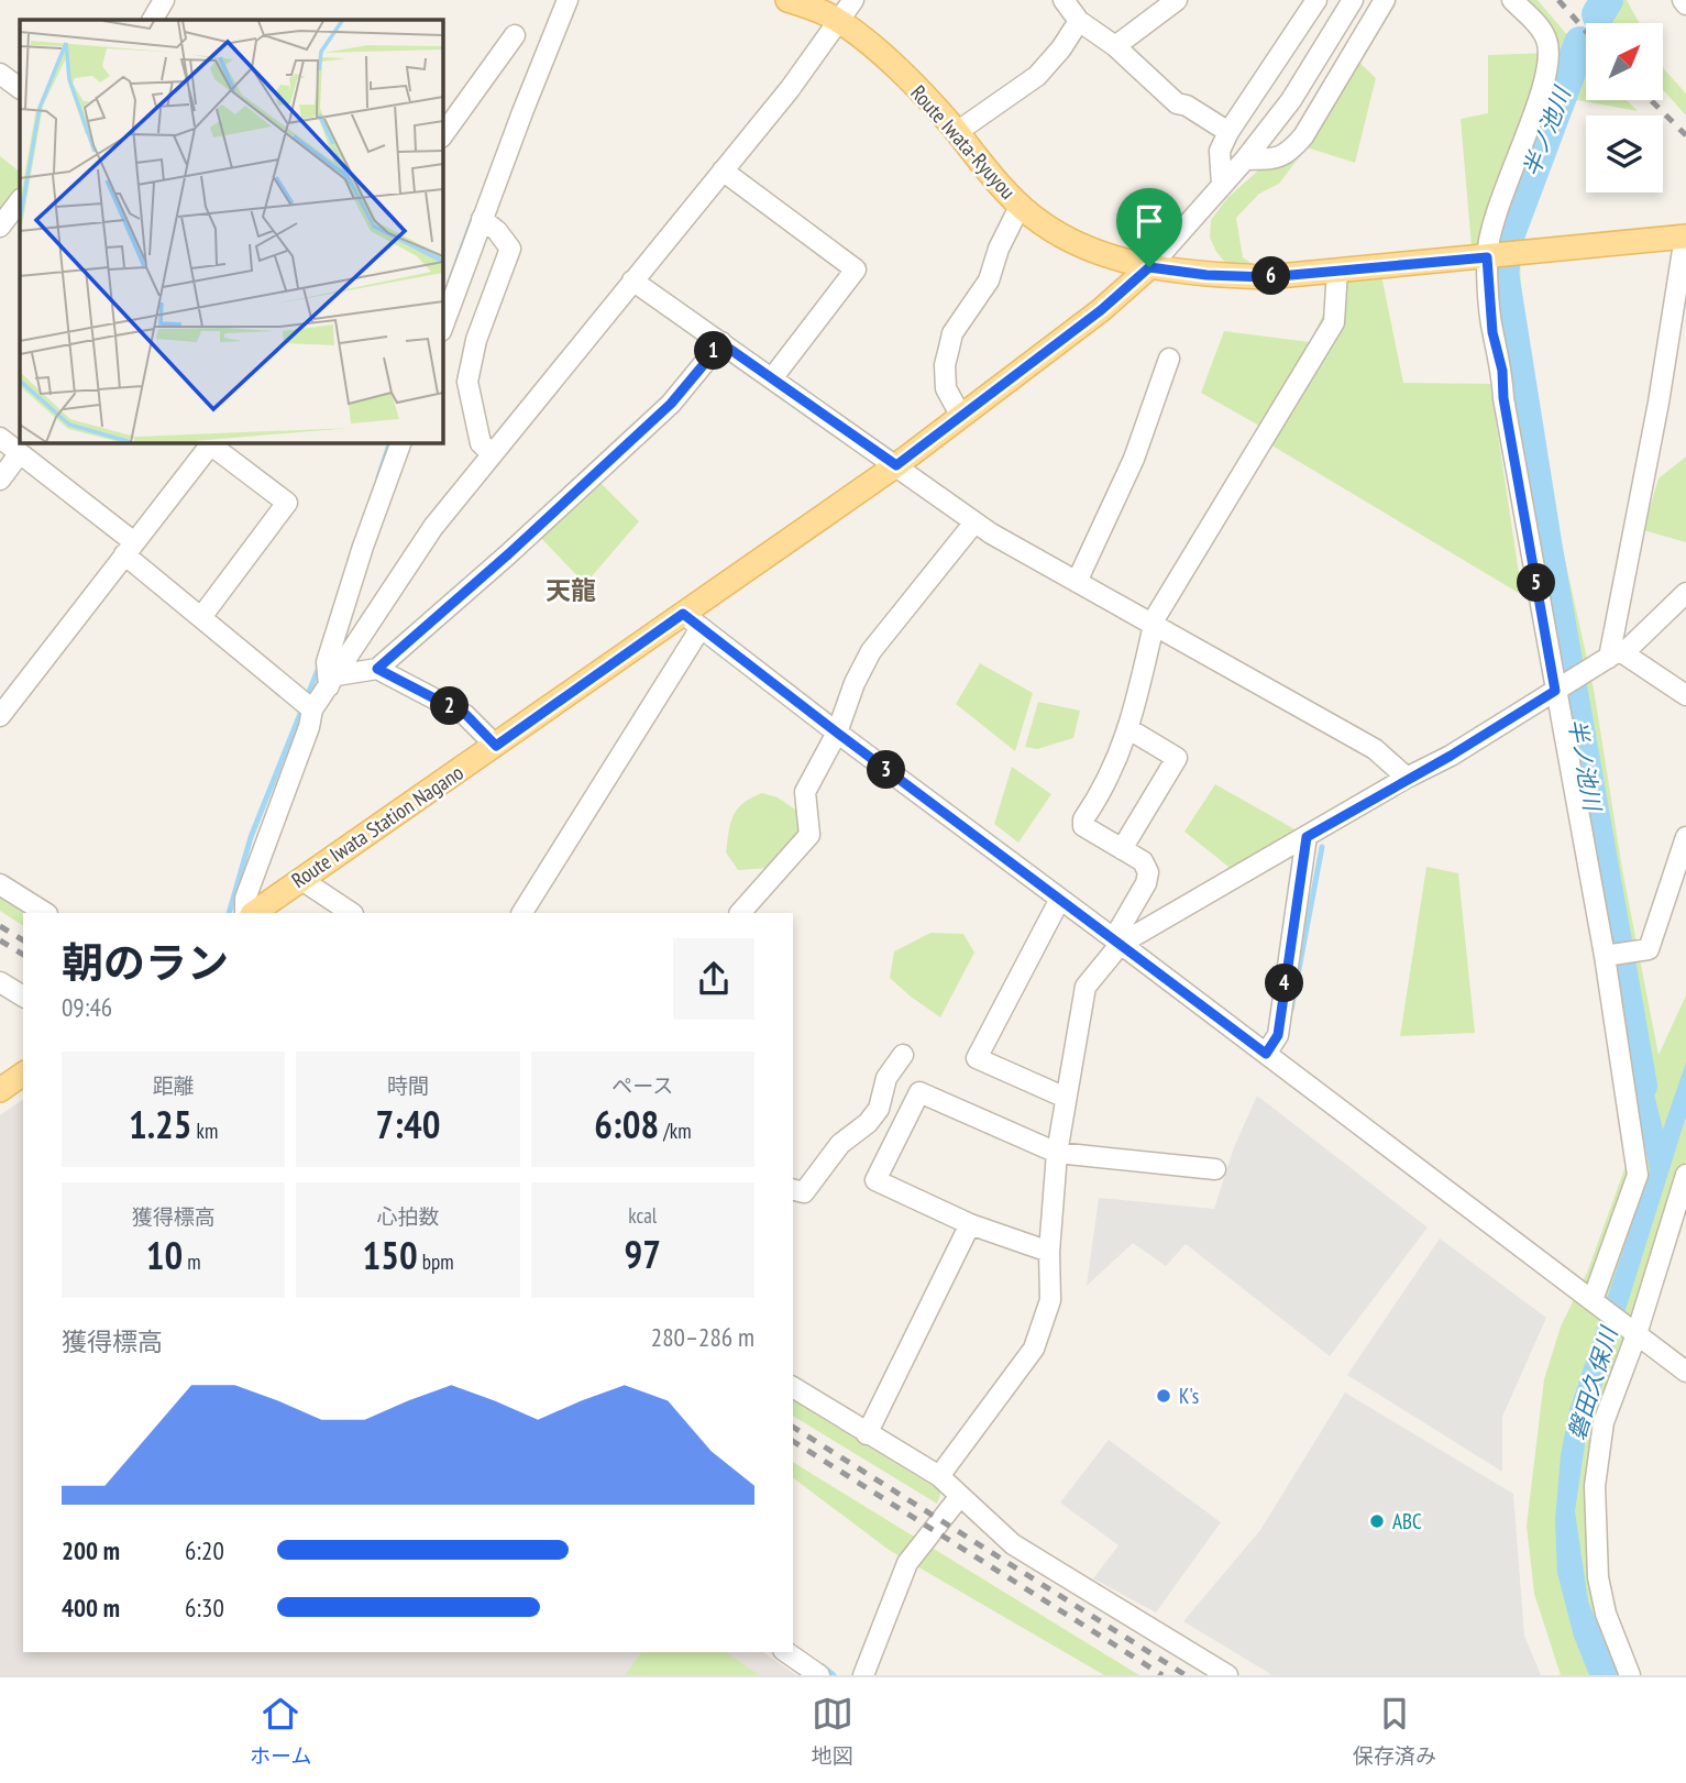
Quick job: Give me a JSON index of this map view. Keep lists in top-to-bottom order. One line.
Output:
{"streets":{"main road":["Route Iwata-Ryuyou","Route Iwata Station Nagano"]},"crossings":[["Route Iwata-Ryuyou","Route Iwata Station Nagano"]],"districts":["天龍"],"water":["半ノ池川","磐田久保川"],"places":["K's","ABC"],"north":"top right","page":{"pins":["6","1","5","2","3","4"],"heading":["朝のラン","09:46"],"stats":[["距離","1.25 km"],["時間","7:40"],["ペース","6:08 /km"],["獲得標高","10 m"],["心拍数","150 bpm"],["kcal","97"]],"chart":["獲得標高","280–286 m"],"list":[{"name":"200 m","note":"6:20"},{"name":"400 m","note":"6:30"}],"tabs":["ホーム","地図","保存済み"]}}
